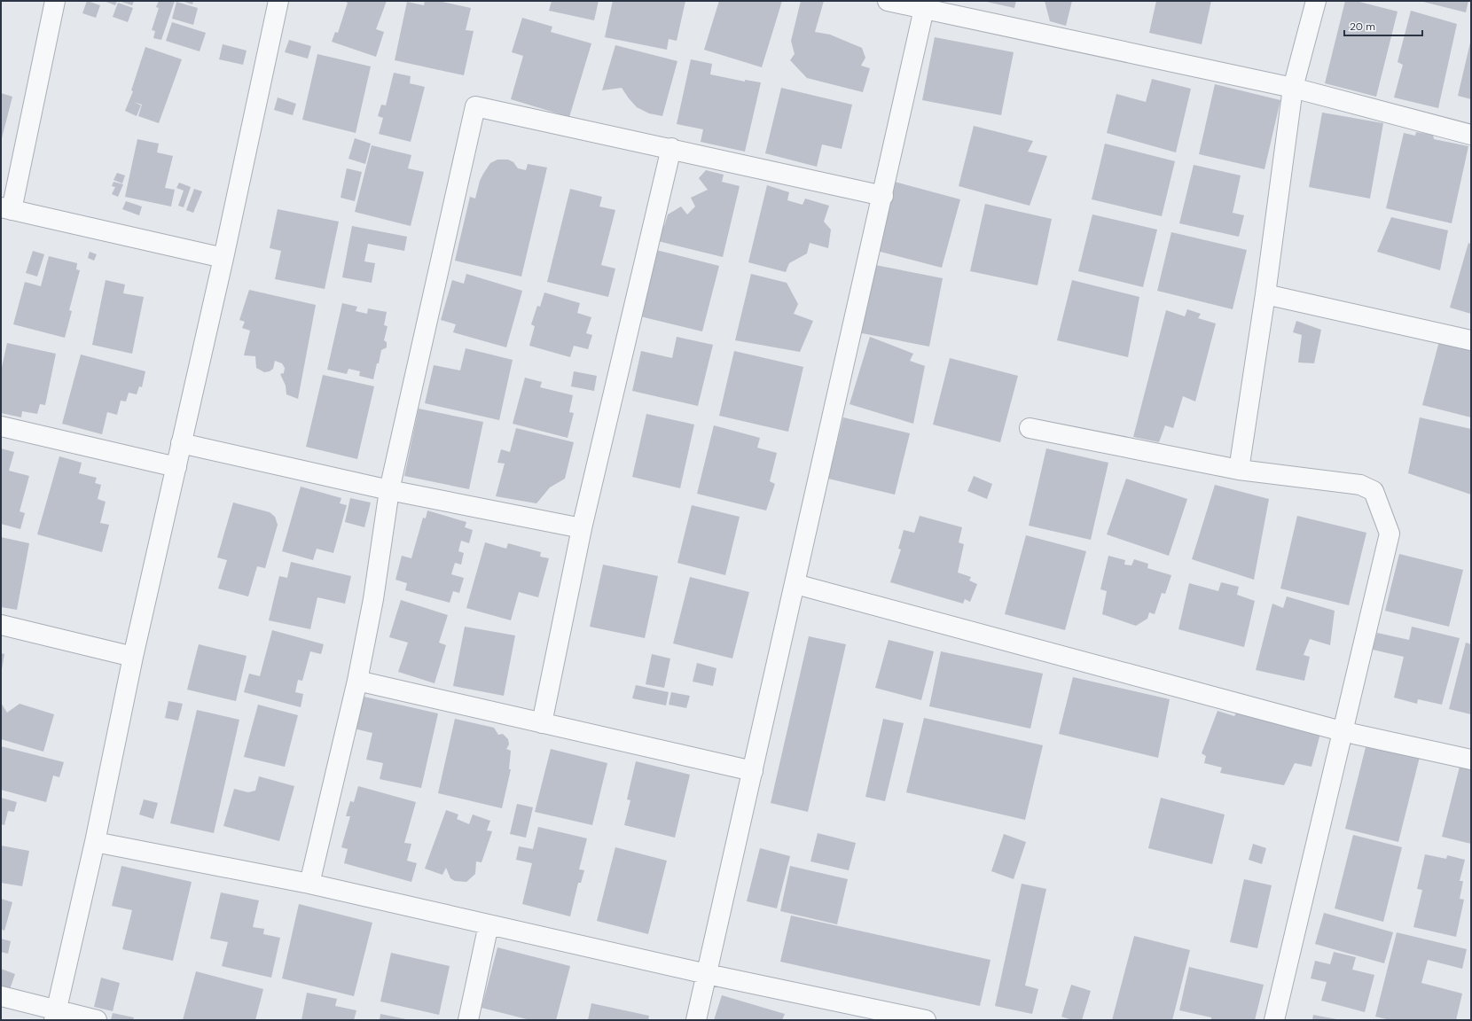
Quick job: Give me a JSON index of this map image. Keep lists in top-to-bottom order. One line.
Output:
{"scale_bar":"20 m"}
